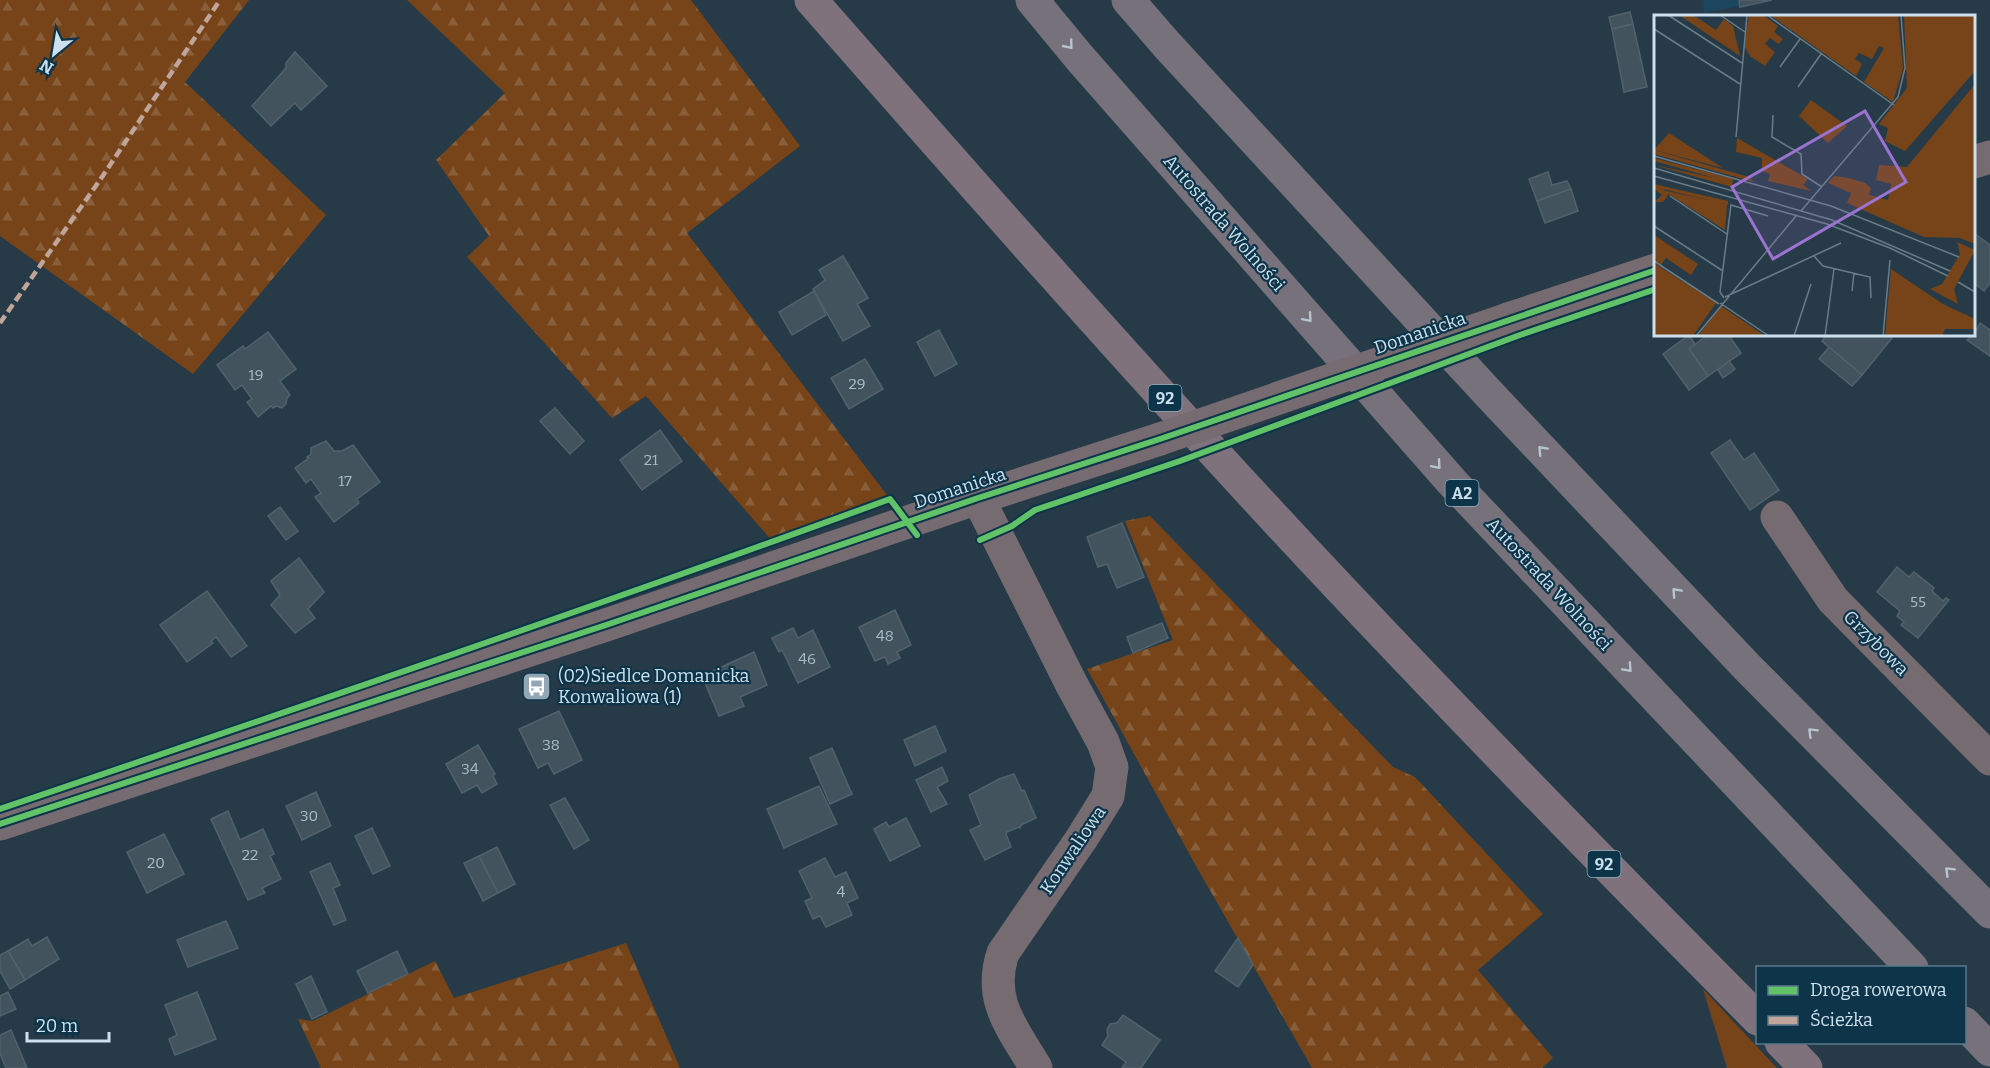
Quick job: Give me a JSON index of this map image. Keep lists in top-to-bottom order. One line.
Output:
{"streets":{"highway":["Autostrada Wolności","A2"],"main road":["92"],"street":["Domanicka","Grzybowa","Konwaliowa"]},"crossings":[["Domanicka","Konwaliowa"]],"places":{"bus stop":["(02)Siedlce Domanicka Konwaliowa (1)"]},"house_numbers":["19","29","21","17","55","48","46","38","34","30","22","20","4"],"legend":["Droga rowerowa","Ścieżka"],"scale_bar":"20 m","north":"bottom left"}
